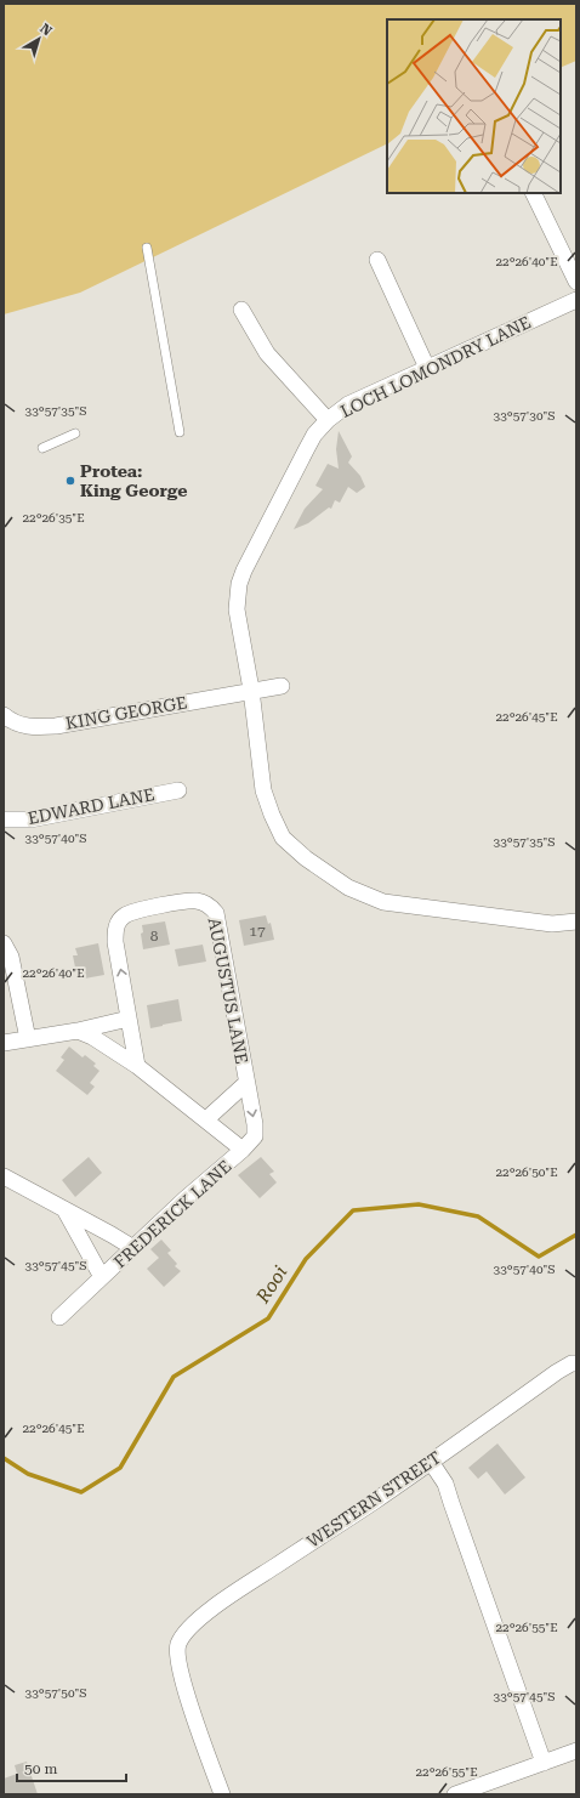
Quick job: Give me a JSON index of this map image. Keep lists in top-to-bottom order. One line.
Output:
{"streets":{"street":["LOCH LOMONDRY LANE","KING GEORGE","EDWARD LANE","AUGUSTUS LANE","FREDERICK LANE","WESTERN STREET"]},"crossings":[["LOCH LOMONDRY LANE","KING GEORGE"],["AUGUSTUS LANE","FREDERICK LANE"]],"water":["Rooi"],"places":["Protea: King George"],"house_numbers":["17","8"],"scale_bar":"50 m","north":"top right","coordinates":["22°26'40\"E","33°57'35\"S","33°57'30\"S","22°26'35\"E","22°26'45\"E","33°57'40\"S","22°26'50\"E","33°57'45\"S","22°26'55\"E","33°57'50\"S"]}
